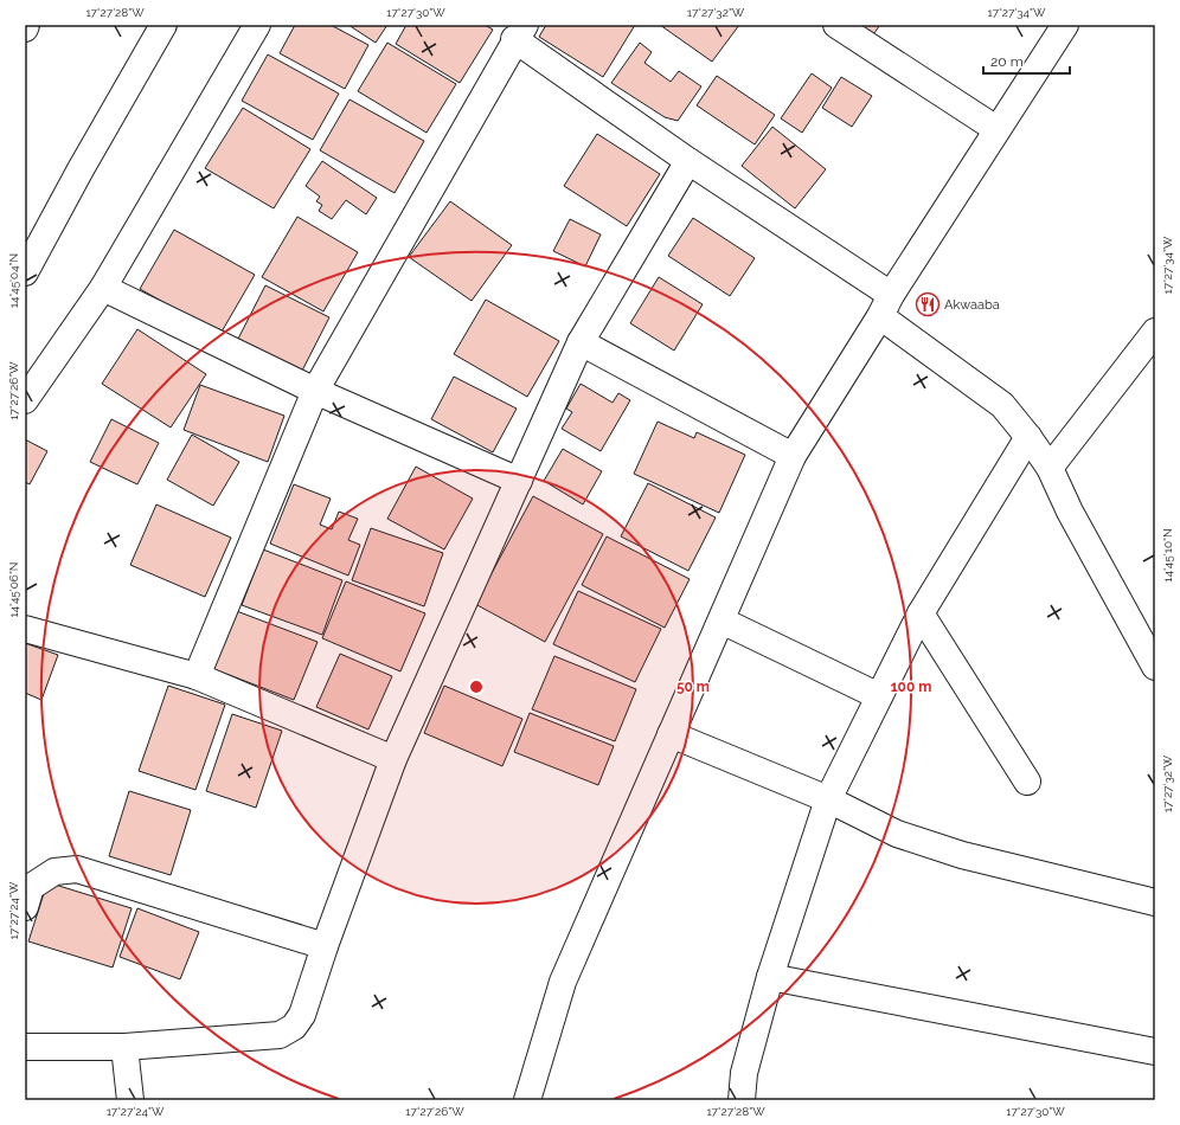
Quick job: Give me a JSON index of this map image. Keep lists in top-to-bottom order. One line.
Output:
{"places":{"restaurant":["Akwaaba"]},"scale_bar":"20 m","coordinates":["17°27'28\"W","17°27'30\"W","17°27'32\"W","17°27'34\"W","14°45'04\"N","17°27'26\"W","14°45'10\"N","14°45'06\"N","17°27'24\"W"],"rings":["50 m","100 m"]}
